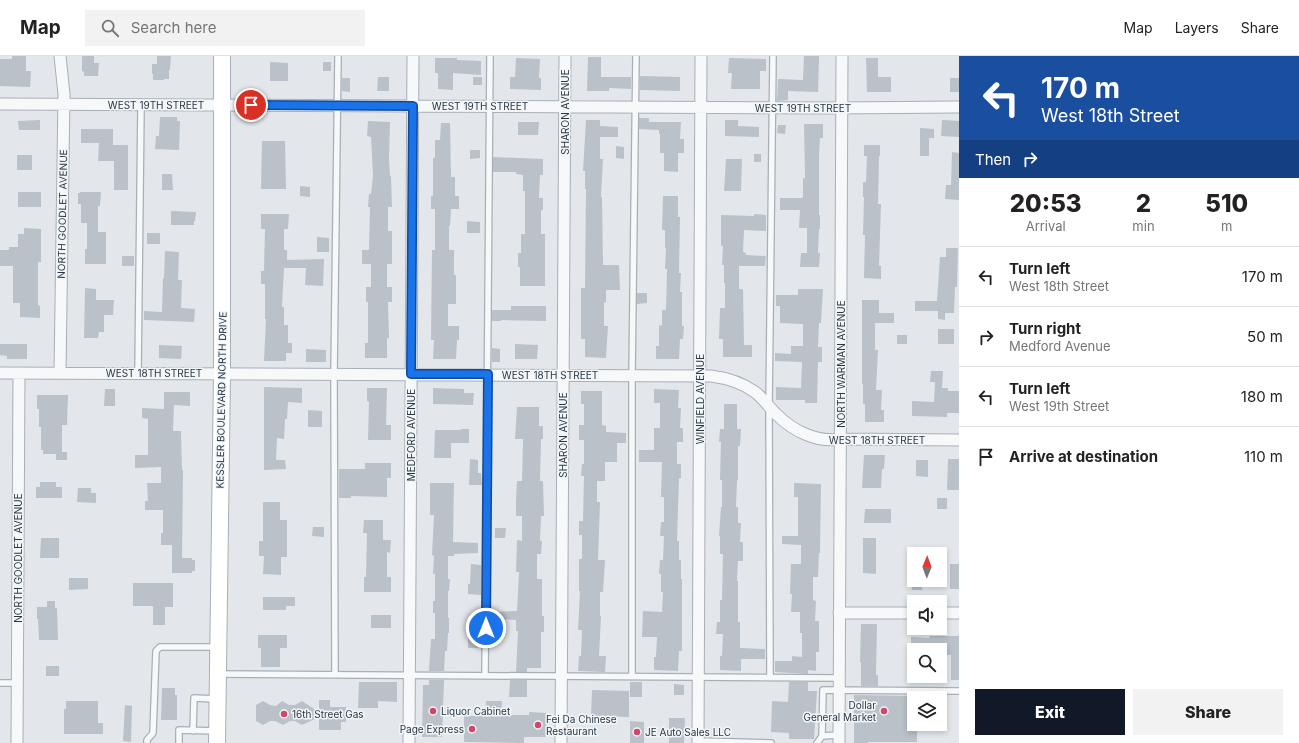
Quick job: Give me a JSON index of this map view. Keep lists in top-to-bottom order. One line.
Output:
{"streets":{"main road":["KESSLER BOULEVARD NORTH DRIVE"],"street":["WEST 19TH STREET","SHARON AVENUE","NORTH GOODLET AVENUE","NORTH WARMAN AVENUE","WEST 18TH STREET","WINFIELD AVENUE","MEDFORD AVENUE"]},"crossings":[["WEST 19TH STREET","SHARON AVENUE"],["WEST 19TH STREET","NORTH GOODLET AVENUE"],["WEST 19TH STREET","NORTH WARMAN AVENUE"],["WEST 19TH STREET","WINFIELD AVENUE"],["WEST 19TH STREET","KESSLER BOULEVARD NORTH DRIVE"],["WEST 19TH STREET","MEDFORD AVENUE"],["SHARON AVENUE","WEST 18TH STREET"],["NORTH GOODLET AVENUE","WEST 18TH STREET"],["NORTH WARMAN AVENUE","WEST 18TH STREET"],["WEST 18TH STREET","WINFIELD AVENUE"],["WEST 18TH STREET","KESSLER BOULEVARD NORTH DRIVE"],["WEST 18TH STREET","MEDFORD AVENUE"]],"places":["Liquor Cabinet","Dollar General Market","16th Street Gas","Fei Da Chinese Restaurant","Page Express","JE Auto Sales LLC"],"north":"top","page":{"header":"Map","search":"Search here","nav":["Map","Layers","Share"],"turn":["170 m","West 18th Street"],"then":"Then","eta":["20:53","Arrival","2","min","510","m"],"list":[{"name":"Turn left","note":"West 18th Street","value":"170 m"},{"name":"Turn right","note":"Medford Avenue","value":"50 m"},{"name":"Turn left","note":"West 19th Street","value":"180 m"},{"name":"Arrive at destination","value":"110 m"}],"buttons":["Exit","Share"]}}
